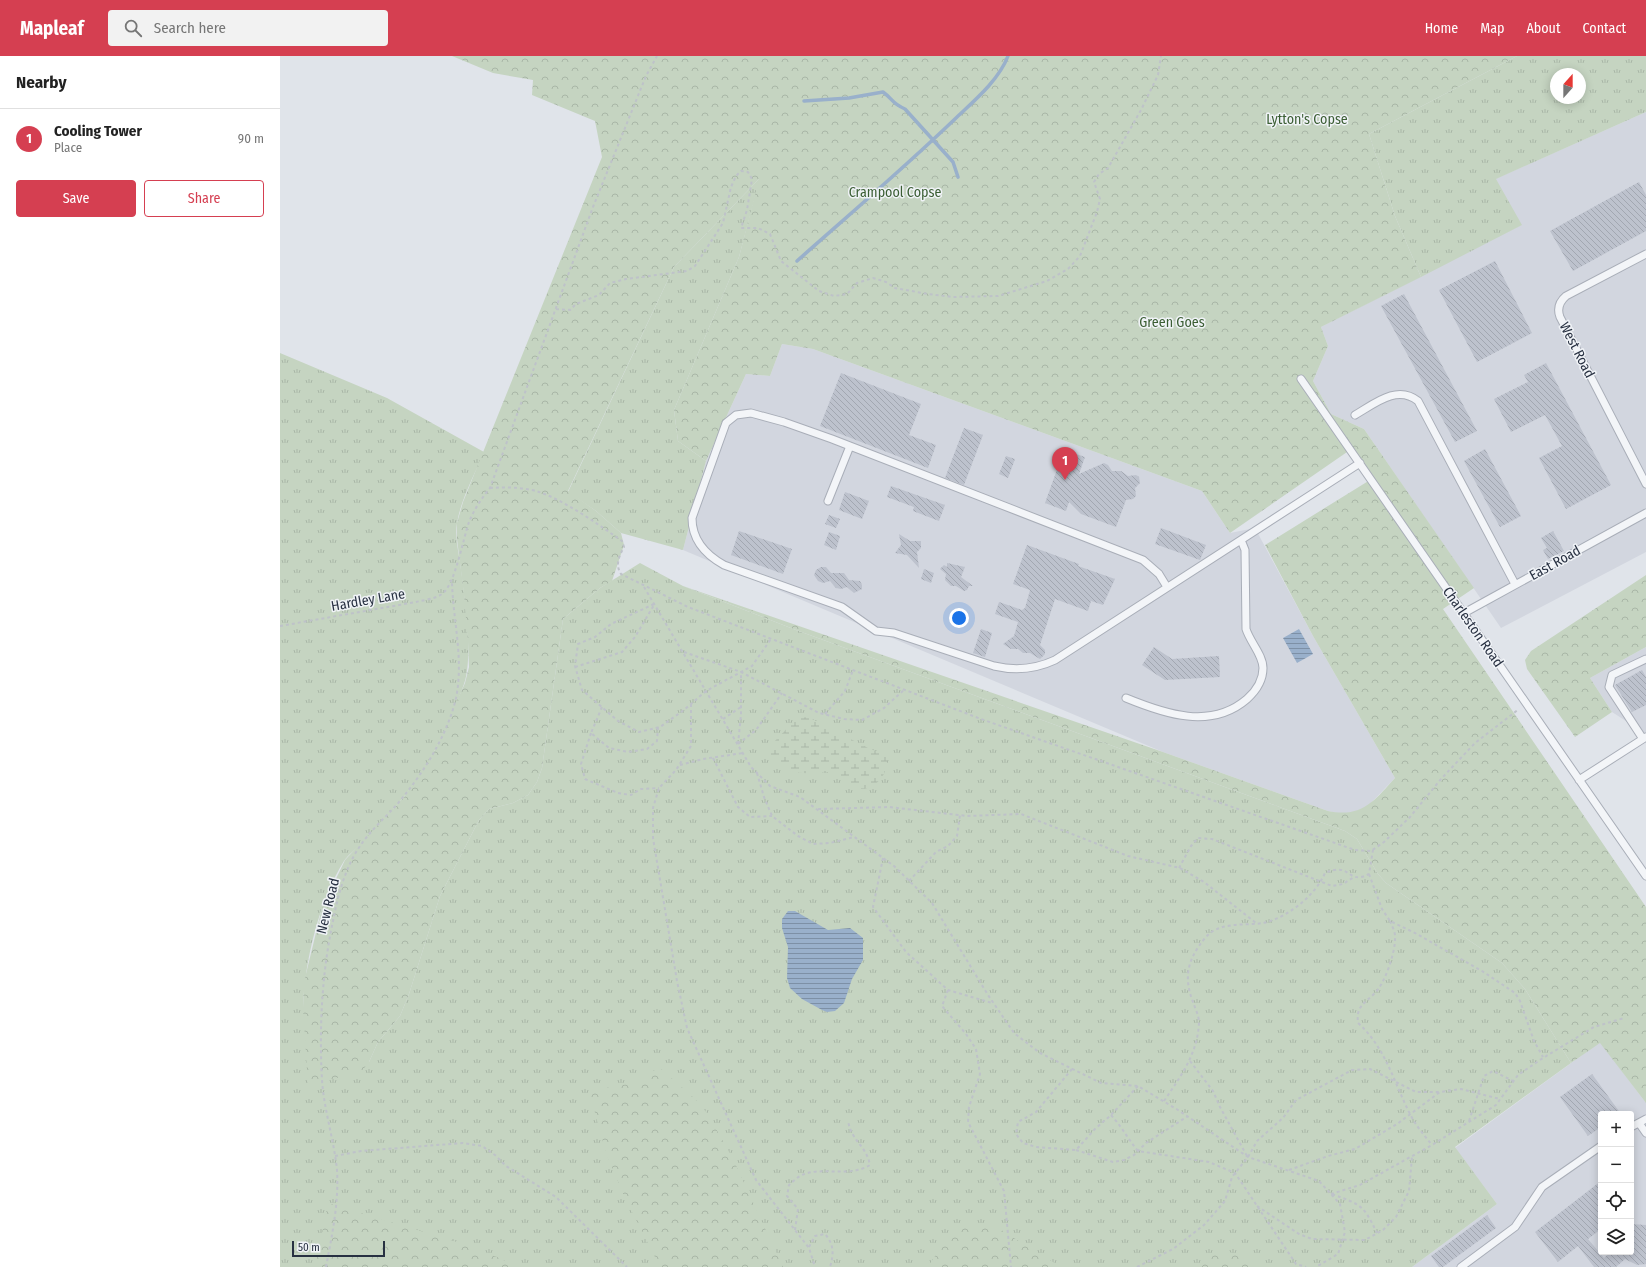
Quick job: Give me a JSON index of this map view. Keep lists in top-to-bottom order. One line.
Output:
{"streets":{"lane":["West Road","East Road","Charleston Road"],"path":["Hardley Lane","New Road"]},"crossings":[["East Road","Charleston Road"],["Hardley Lane","New Road"]],"parks":["Lytton's Copse","Crampool Copse","Green Goes"],"scale_bar":"50 m","north":"top","page":{"header":"Mapleaf","search":"Search here","nav":["Home","Map","About","Contact"],"heading":"Nearby","list":[{"mark":"1","name":"Cooling Tower","note":"Place","value":"90 m"}],"buttons":["Save","Share"],"pins":"1","map_buttons":["+","−"],"scale":"50 m"}}
